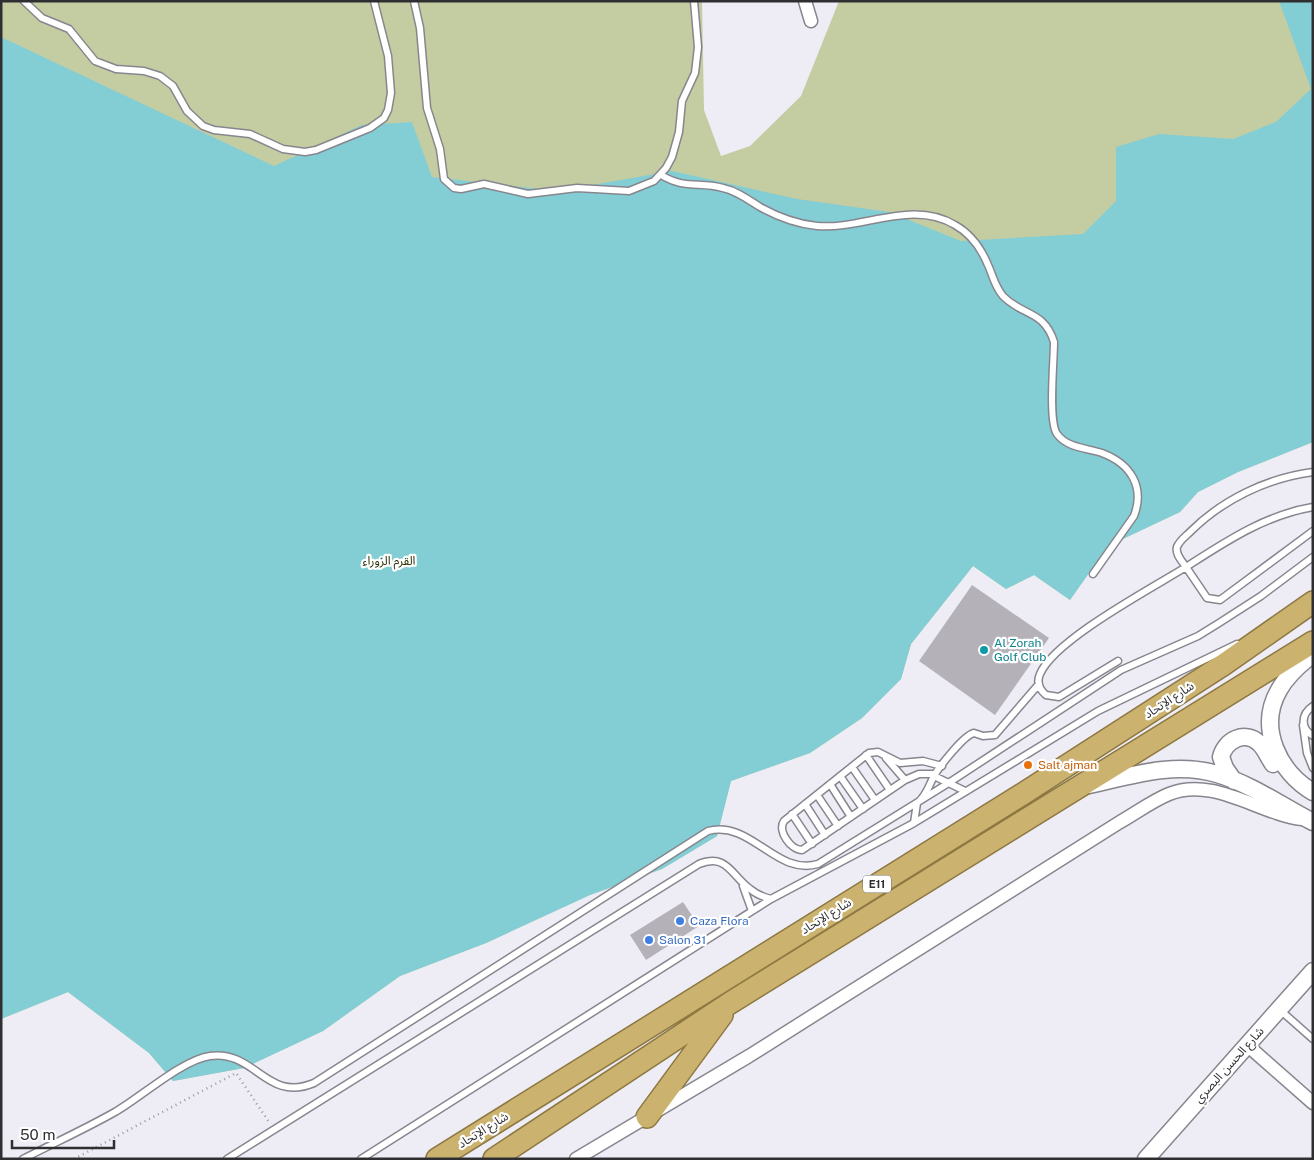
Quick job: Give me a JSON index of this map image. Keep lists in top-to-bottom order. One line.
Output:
{"streets":{"highway":["شارع الإتحاد","E11"],"street":["شارع الحسن البصري"]},"parks":["القرم الزوراء"],"places":["Al Zorah Golf Club","Salt ajman","Caza Flora","Salon 31"],"scale_bar":"50 m"}
